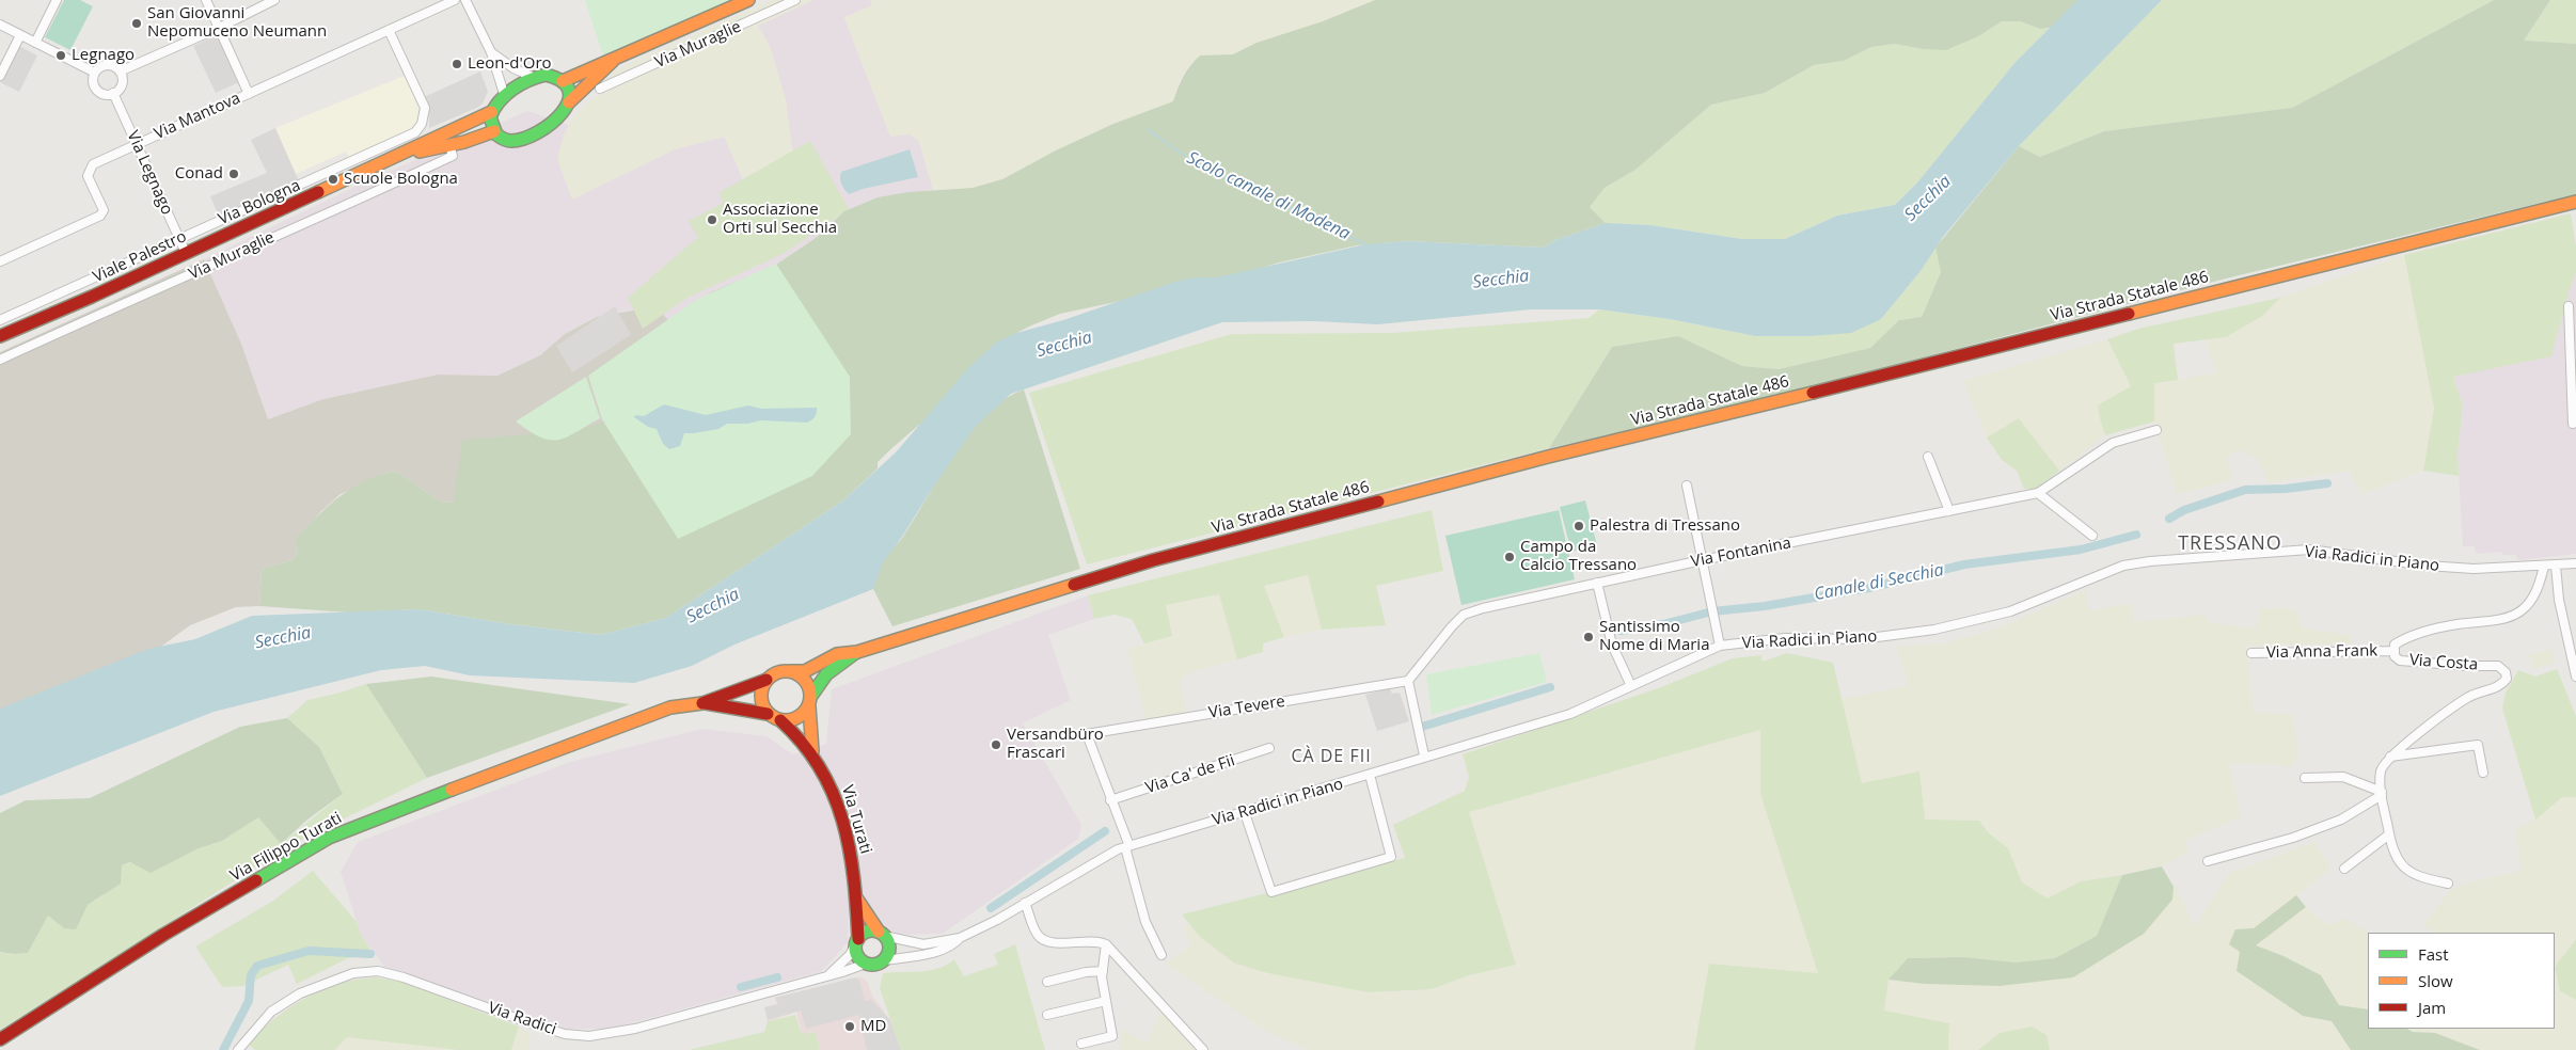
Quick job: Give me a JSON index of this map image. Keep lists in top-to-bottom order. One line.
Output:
{"streets":{"main road":["Viale Palestro","Via Strada Statale 486","Via Turati","Via Filippo Turati"],"street":["Via Muraglie","Via Mantova","Via Legnago","Via Bologna","Via Fontanina","Via Radici in Piano","Via Anna Frank","Via Costa","Via Tevere","Via Ca' de Fii","Via Radici"]},"crossings":[["Via Muraglie","Viale Palestro"],["Via Mantova","Via Legnago"],["Via Mantova","Via Bologna"],["Via Legnago","Via Bologna"],["Via Legnago","Viale Palestro"],["Via Fontanina","Via Tevere"],["Via Radici in Piano","Via Costa"],["Via Radici in Piano","Via Turati"],["Via Radici in Piano","Via Radici"],["Via Anna Frank","Via Costa"],["Via Tevere","Via Ca' de Fii"],["Via Turati","Via Radici"]],"districts":["TRESSANO","CÀ DE FII"],"water":["Scolo canale di Modena","Secchia","Canale di Secchia"],"places":["San Giovanni Nepomuceno Neumann","Legnago","Leon-d'Oro","Conad","Scuole Bologna","Associazione Orti sul Secchia","Palestra di Tressano","Campo da Calcio Tressano","Santissimo Nome di Maria","Versandbüro Frascari","MD"],"legend":["Fast","Slow","Jam"]}
